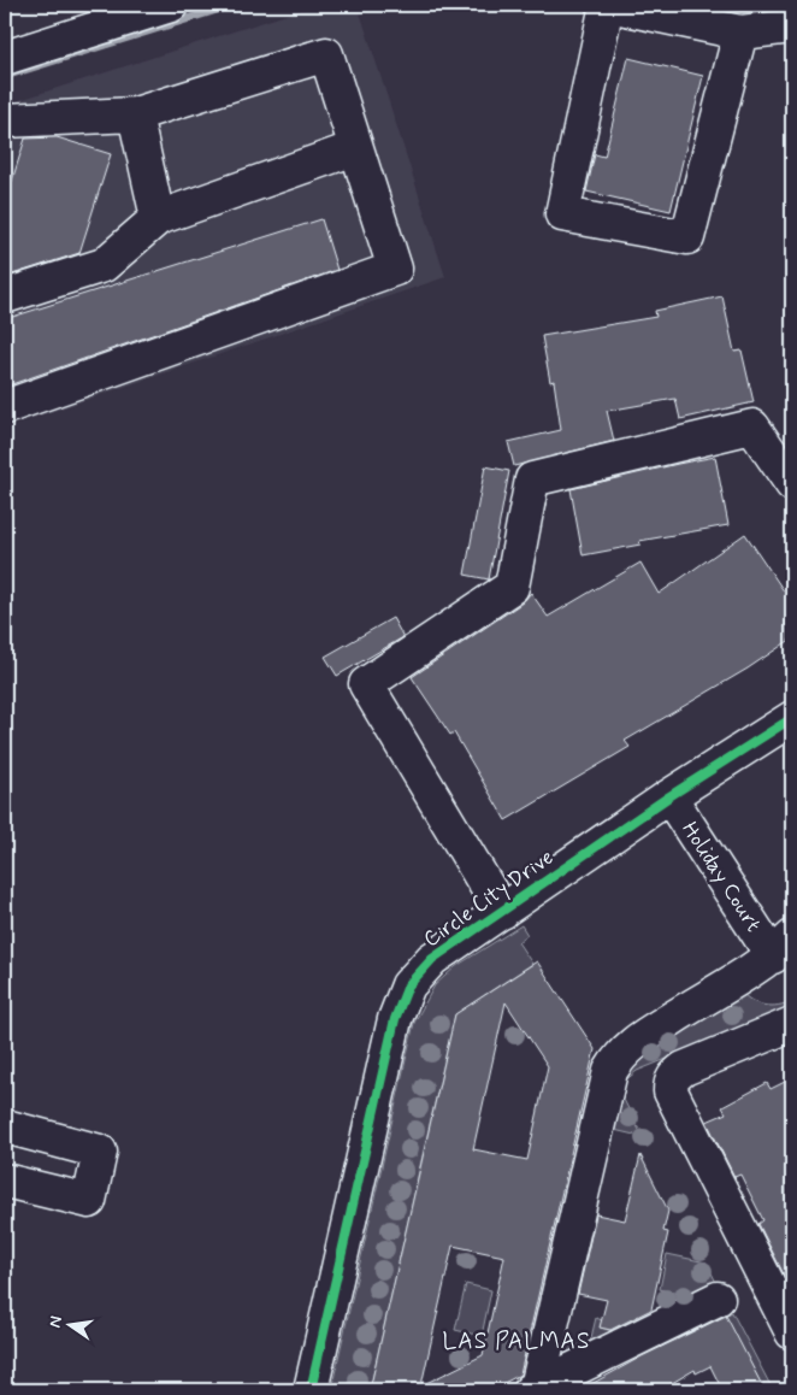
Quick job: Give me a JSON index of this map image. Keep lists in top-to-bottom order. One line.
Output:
{"streets":{"street":["Holiday Court","Circle City Drive"]},"crossings":[["Holiday Court","Circle City Drive"]],"districts":["LAS PALMAS"],"north":"left"}
